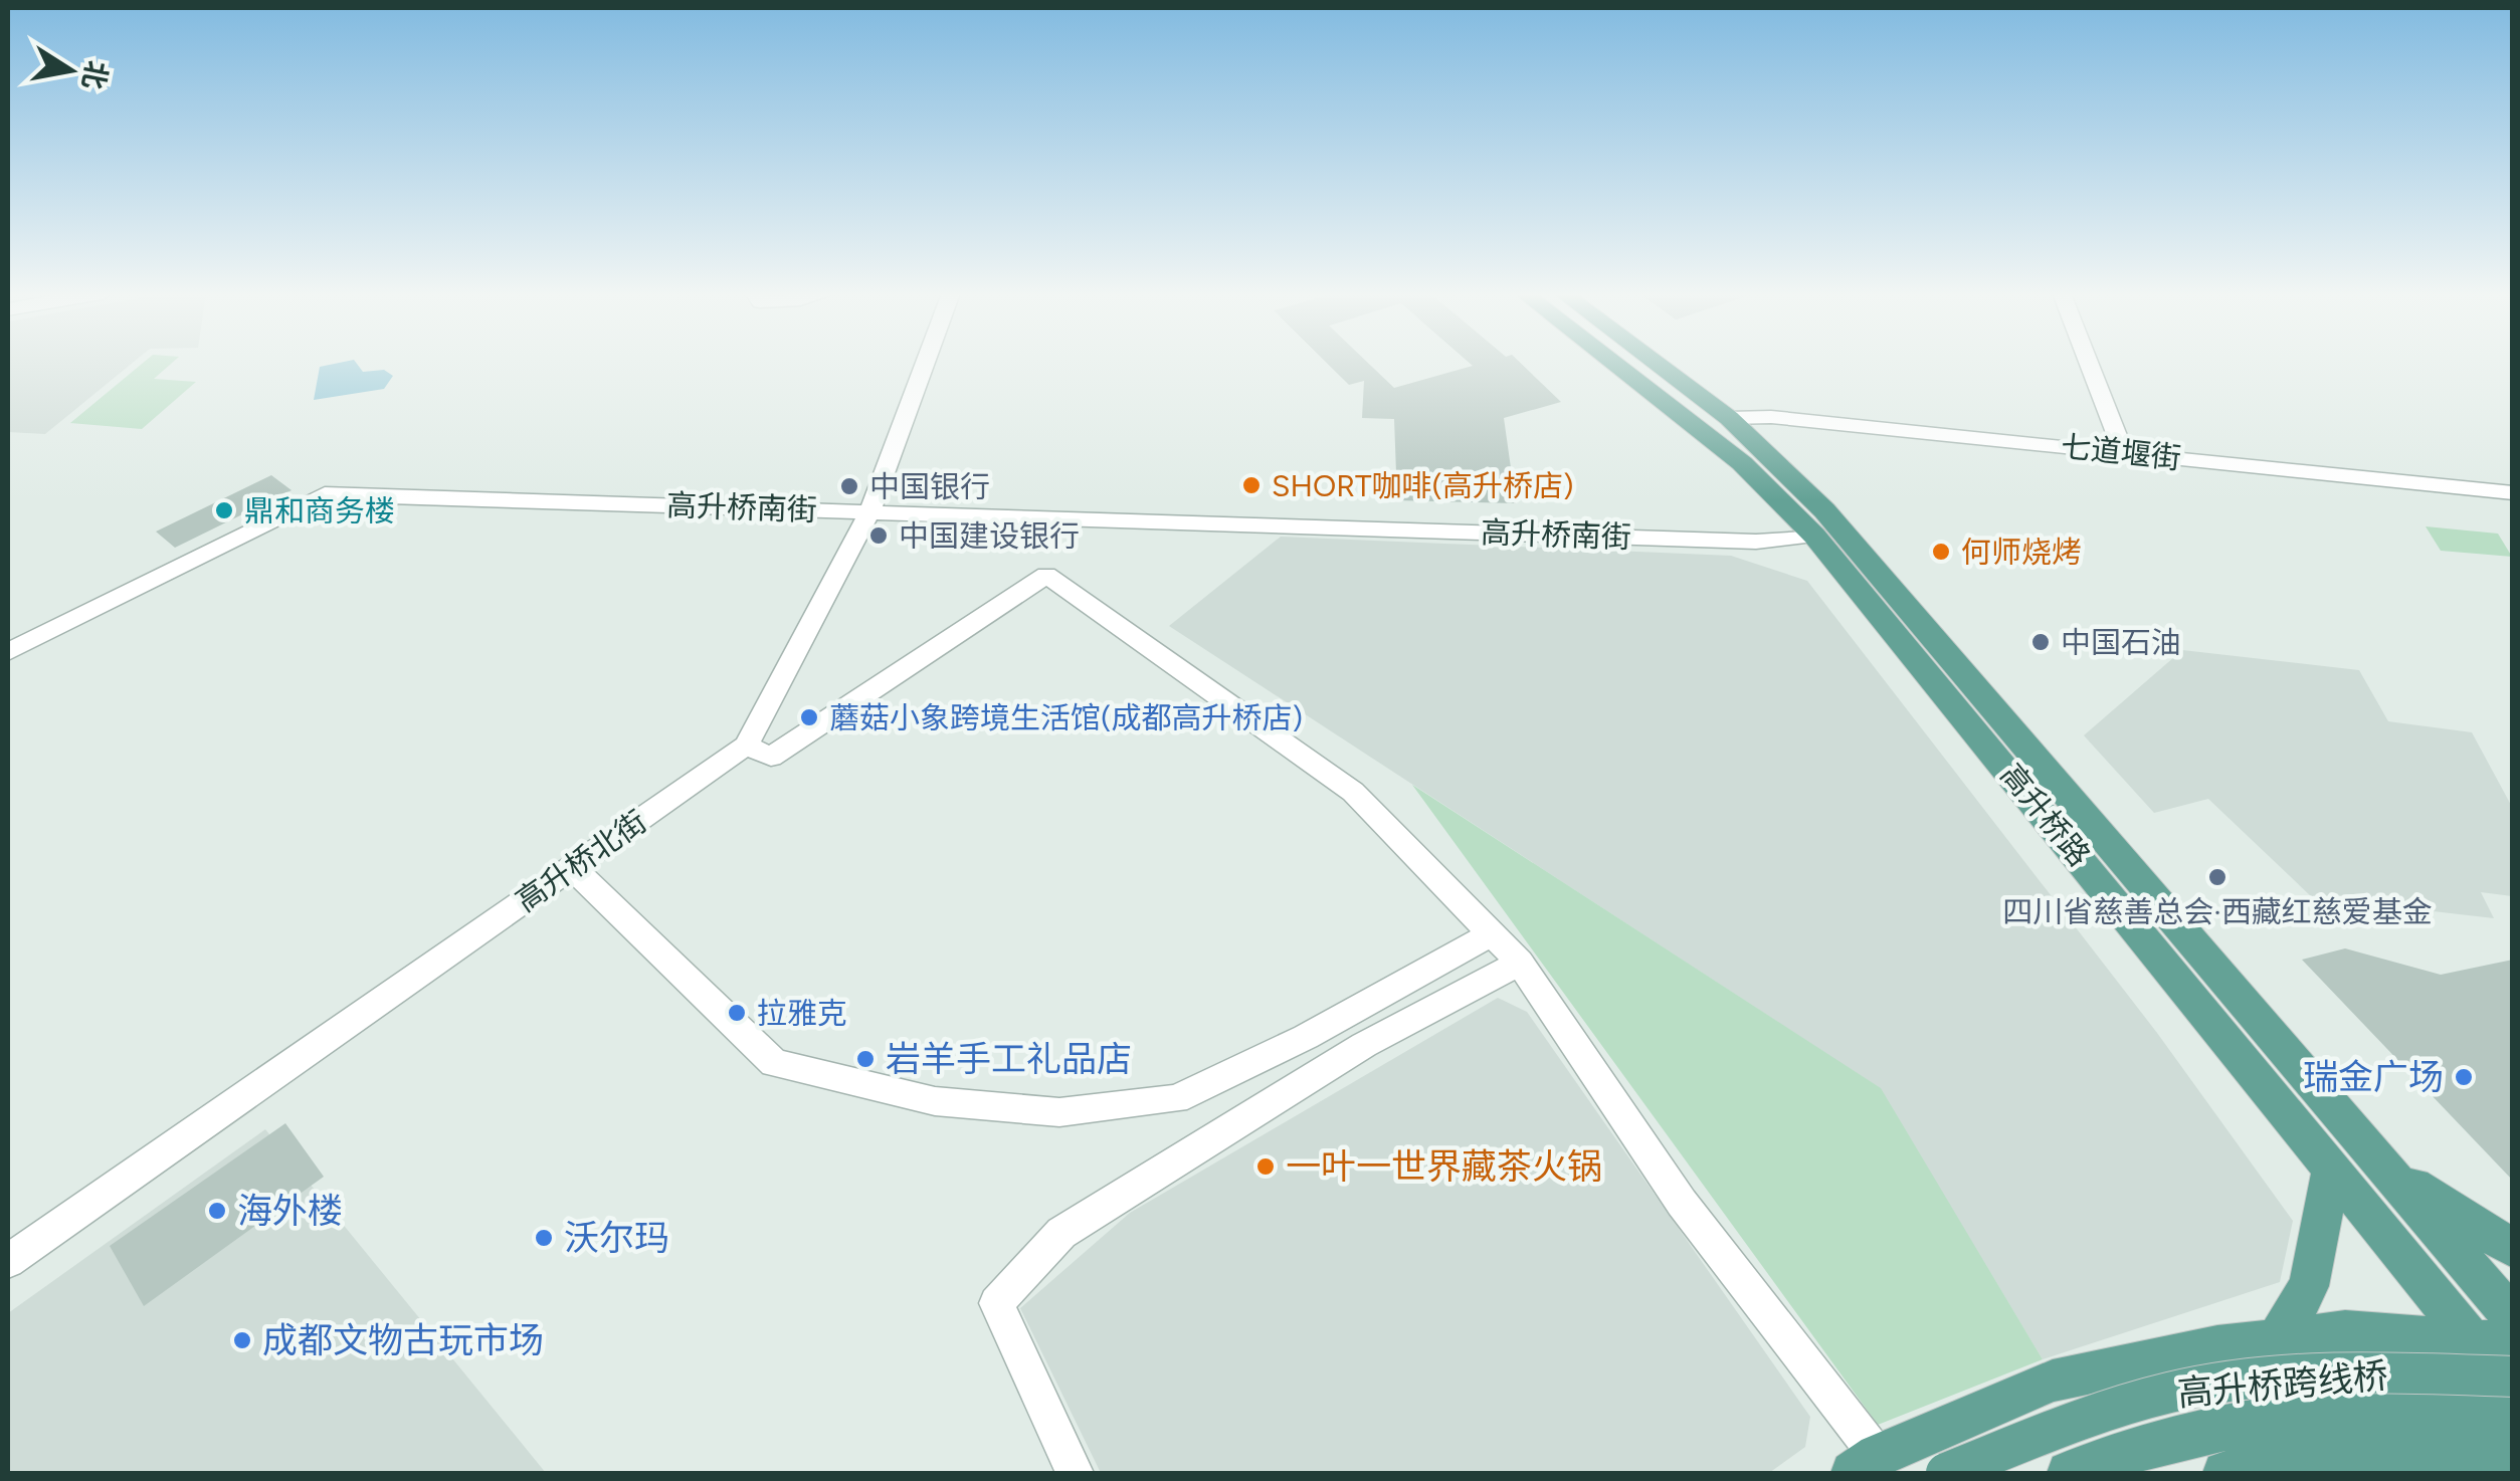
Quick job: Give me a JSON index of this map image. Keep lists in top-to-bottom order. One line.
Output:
{"streets":{"main road":["高升桥路","高升桥跨线桥"],"street":["七道堰街","高升桥南街","高升桥北街"]},"crossings":[["七道堰街","高升桥路"],["高升桥南街","高升桥路"],["高升桥南街","高升桥北街"]],"places":["SHORT咖啡(高升桥店)","中国银行","鼎和商务楼","中国建设银行","何师烧烤","中国石油","蘑菇小象跨境生活馆(成都高升桥店)","四川省慈善总会·西藏红慈爱基金","拉雅克","岩羊手工礼品店","瑞金广场","一叶一世界藏茶火锅","海外楼","沃尔玛","成都文物古玩市场"],"north":"right"}
